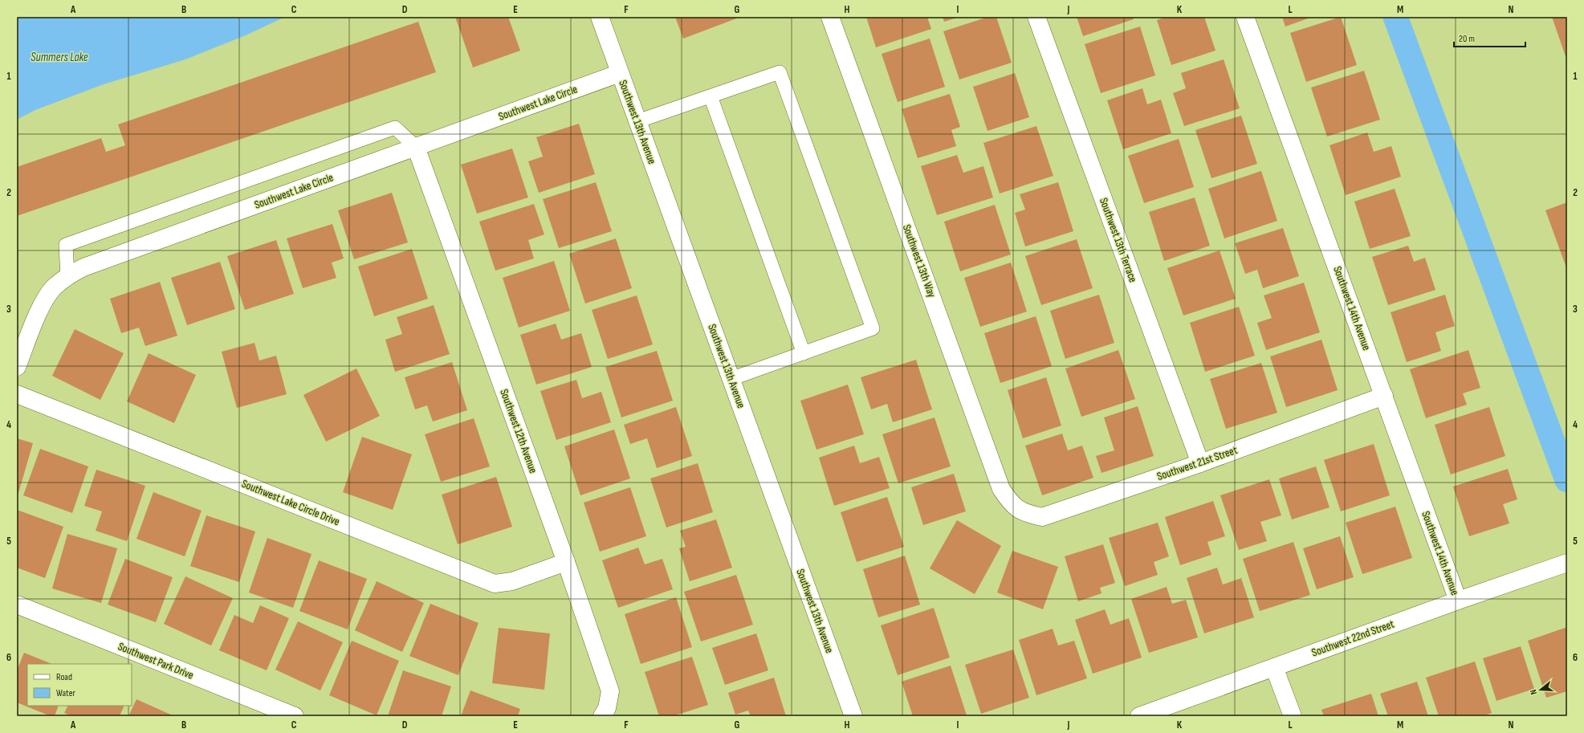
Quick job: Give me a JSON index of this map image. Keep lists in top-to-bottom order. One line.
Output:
{"streets":{"street":["Southwest Lake Circle","Southwest 13th Avenue","Southwest 13th Terrace","Southwest 13th Way","Southwest 14th Avenue","Southwest 12th Avenue","Southwest 21st Street","Southwest Lake Circle Drive","Southwest 22nd Street","Southwest Park Drive"]},"crossings":[["Southwest Lake Circle","Southwest 13th Avenue"],["Southwest Lake Circle","Southwest 12th Avenue"],["Southwest 13th Terrace","Southwest 21st Street"],["Southwest 13th Way","Southwest 21st Street"],["Southwest 14th Avenue","Southwest 21st Street"],["Southwest 14th Avenue","Southwest 22nd Street"],["Southwest 12th Avenue","Southwest Lake Circle Drive"]],"water":["Summers Lake"],"legend":["Road","Water"],"scale_bar":"20 m","north":"left","grid":{"columns":["A","B","C","D","E","F","G","H","I","J","K","L","M","N"],"rows":["1","2","3","4","5","6"]}}
